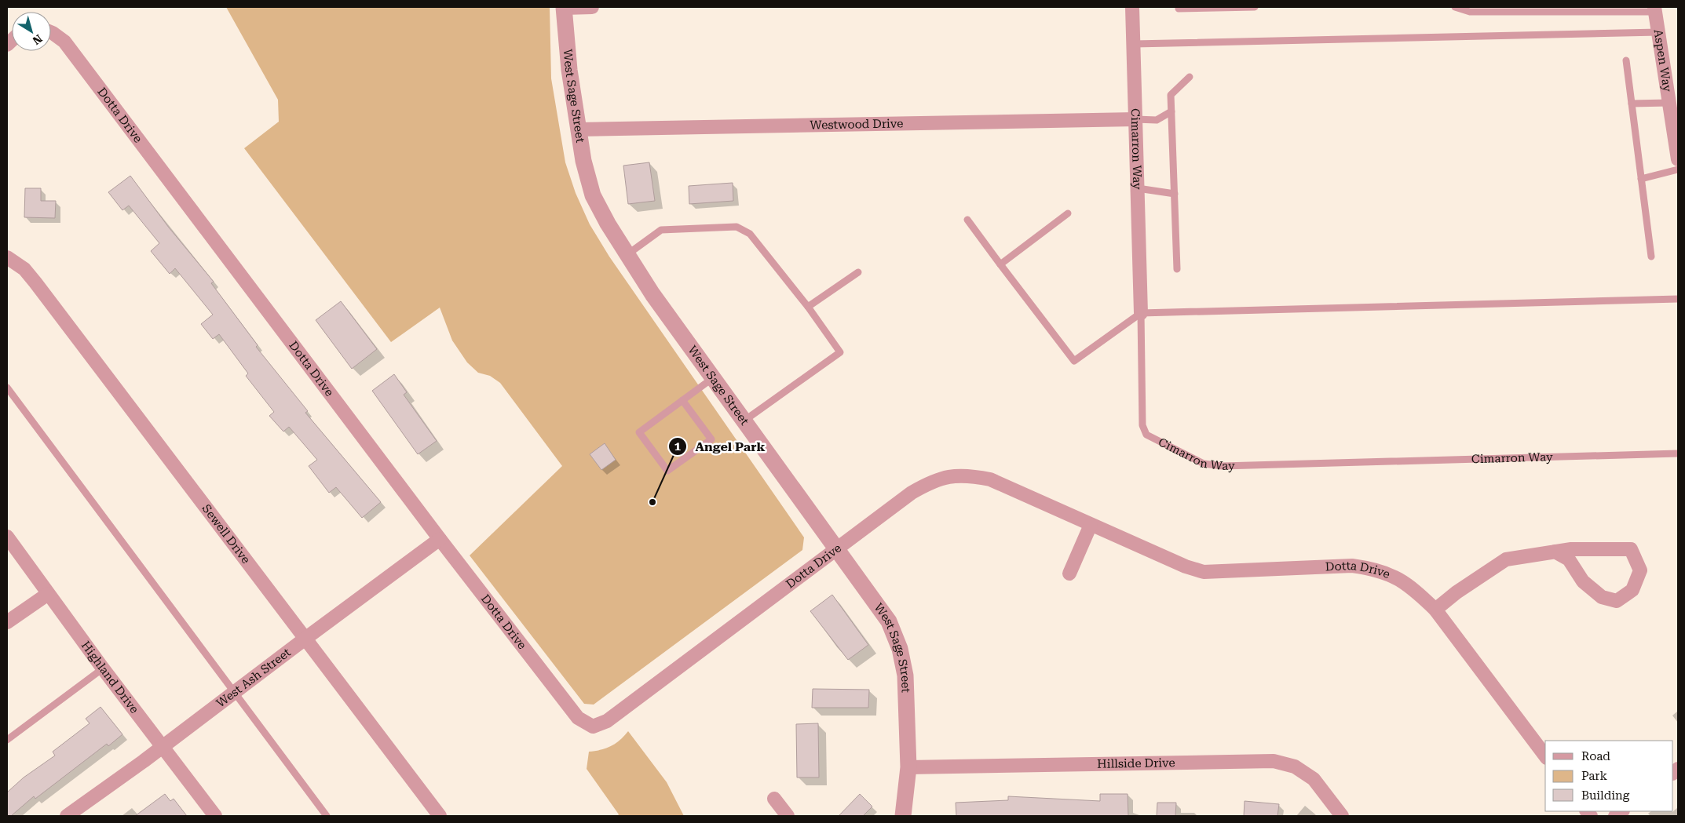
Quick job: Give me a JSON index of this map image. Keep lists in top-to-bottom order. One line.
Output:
{"streets":{"street":["Aspen Way","West Sage Street","Dotta Drive","Westwood Drive","Cimarron Way","Sewell Drive","Highland Drive","West Ash Street","Hillside Drive"]},"crossings":[["West Sage Street","Dotta Drive"],["West Sage Street","Westwood Drive"],["West Sage Street","Hillside Drive"],["Dotta Drive","West Ash Street"],["Westwood Drive","Cimarron Way"],["Sewell Drive","West Ash Street"],["Highland Drive","West Ash Street"]],"places":["Angel Park"],"legend":["Road","Park","Building"],"north":"bottom right"}
